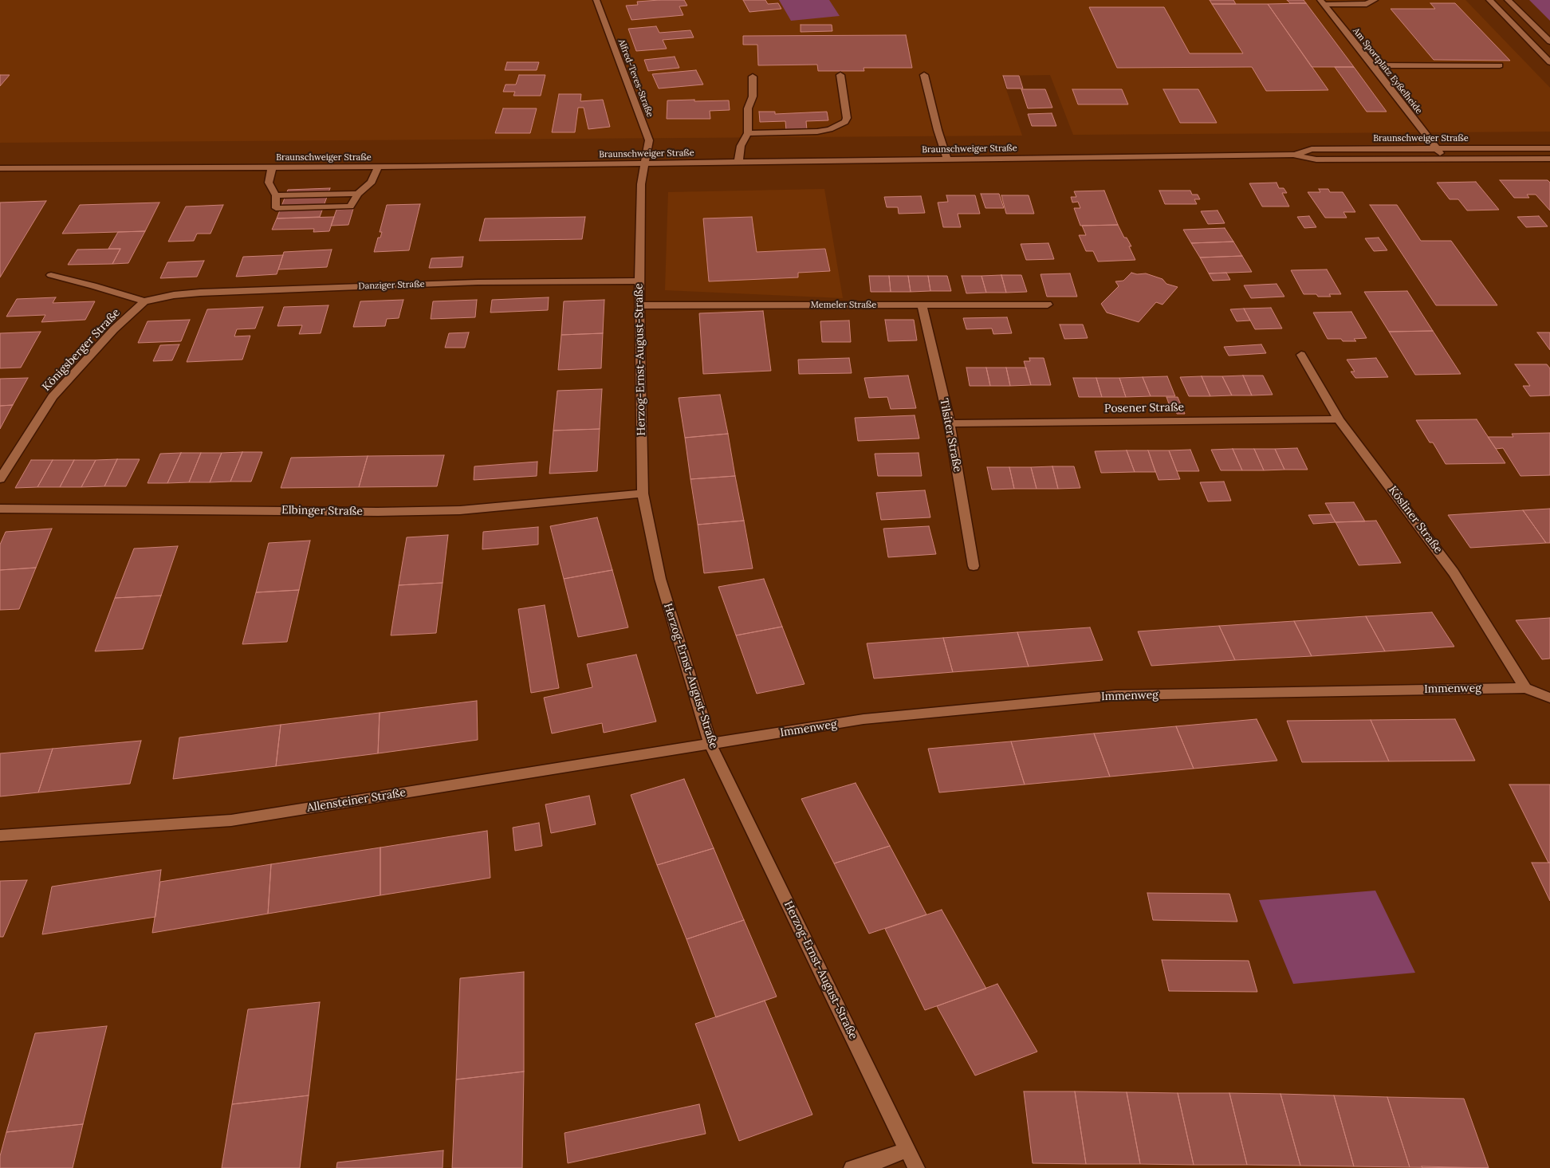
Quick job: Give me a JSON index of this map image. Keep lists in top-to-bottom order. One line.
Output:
{"streets":{"street":["Am Sportplatz Eyßelheide","Alfred-Teves-Straße","Braunschweiger Straße","Danziger Straße","Memeler Straße","Königsberger Straße","Herzog-Ernst-August-Straße","Posener Straße","Tilsiter Straße","Elbinger Straße","Kösliner Straße","Immenweg","Allensteiner Straße"]},"crossings":[["Am Sportplatz Eyßelheide","Braunschweiger Straße"],["Alfred-Teves-Straße","Braunschweiger Straße"],["Alfred-Teves-Straße","Herzog-Ernst-August-Straße"],["Braunschweiger Straße","Herzog-Ernst-August-Straße"],["Danziger Straße","Königsberger Straße"],["Danziger Straße","Herzog-Ernst-August-Straße"],["Memeler Straße","Herzog-Ernst-August-Straße"],["Memeler Straße","Tilsiter Straße"],["Herzog-Ernst-August-Straße","Elbinger Straße"],["Herzog-Ernst-August-Straße","Immenweg"],["Herzog-Ernst-August-Straße","Allensteiner Straße"],["Posener Straße","Tilsiter Straße"],["Posener Straße","Kösliner Straße"],["Kösliner Straße","Immenweg"],["Immenweg","Allensteiner Straße"]]}
